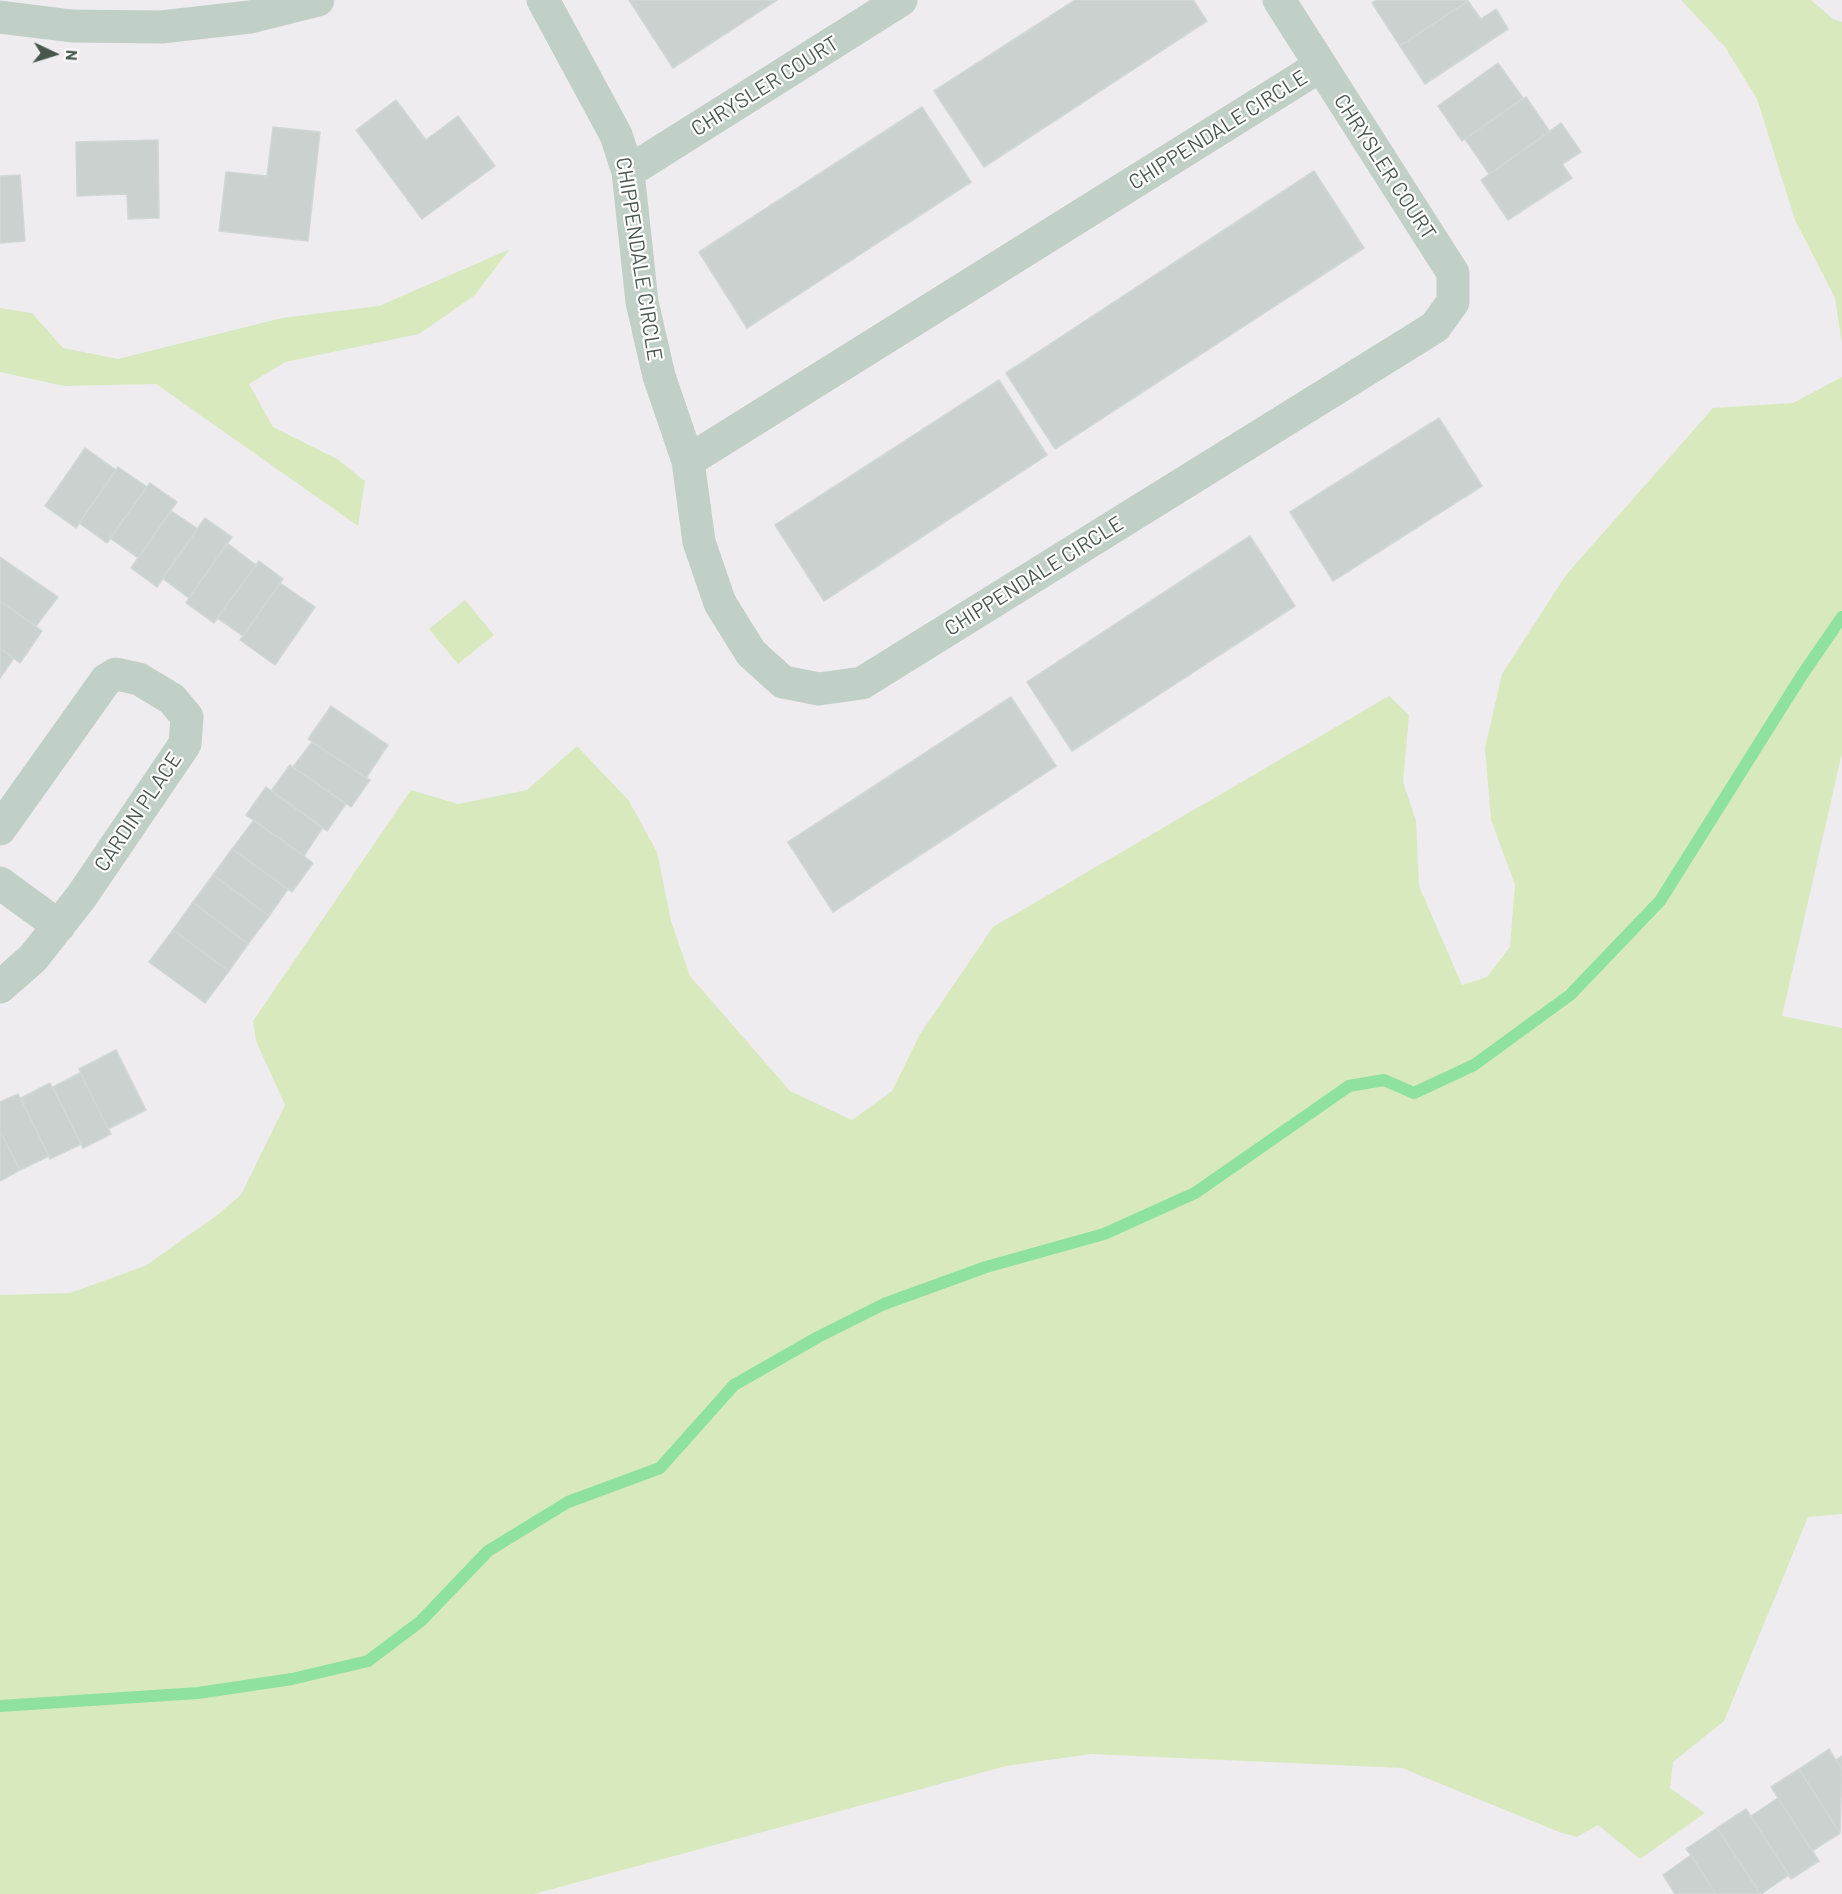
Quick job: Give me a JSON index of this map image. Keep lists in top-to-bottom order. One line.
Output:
{"streets":{"street":["CHRYSLER COURT","CHIPPENDALE CIRCLE","CARDIN PLACE"]},"crossings":[["CHRYSLER COURT","CHIPPENDALE CIRCLE"]],"north":"right"}
